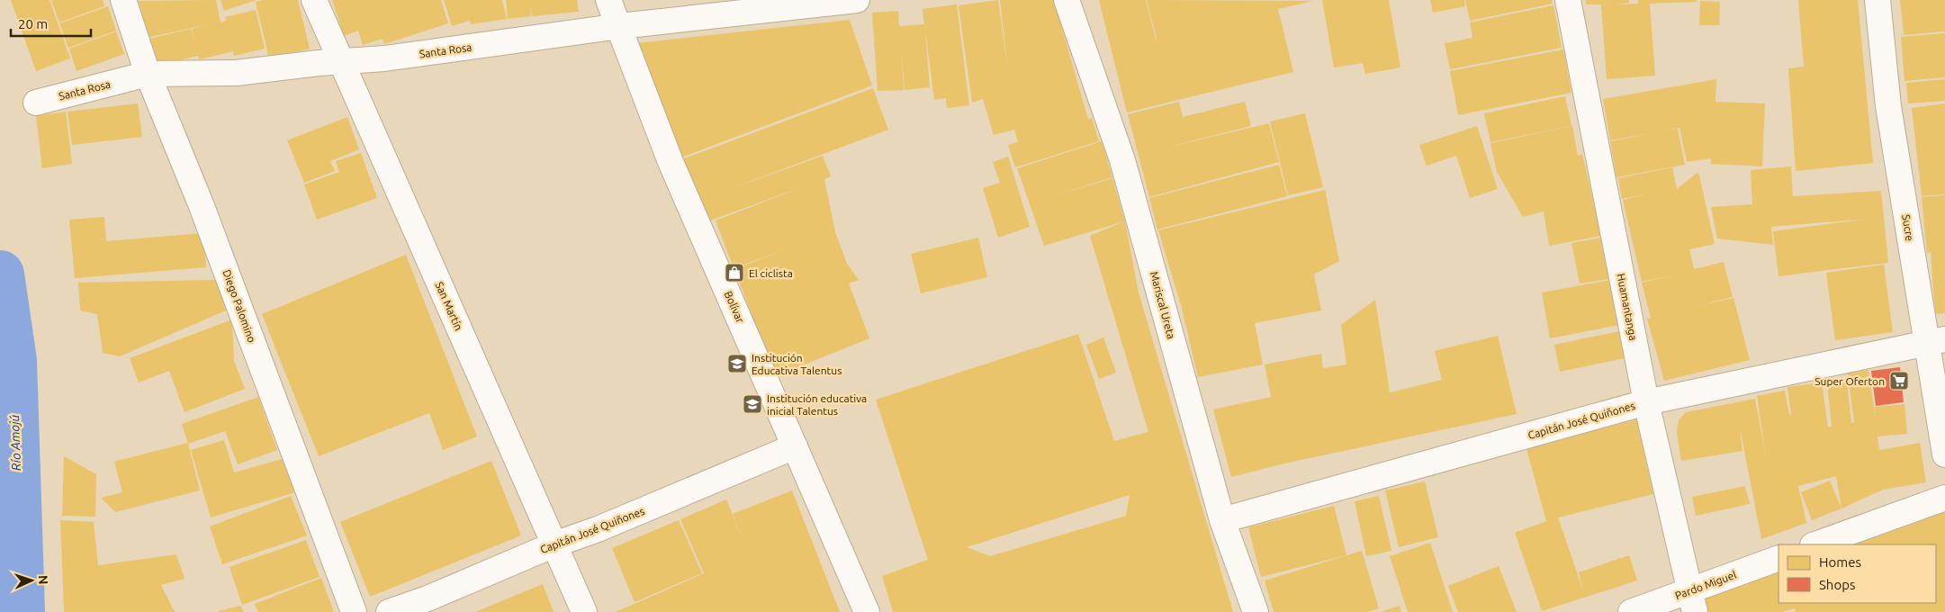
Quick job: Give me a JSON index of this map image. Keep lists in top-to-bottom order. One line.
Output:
{"streets":{"street":["Santa Rosa","Sucre","Mariscal Ureta","Diego Palomino","San Martín","Bolívar","Huamantanga","Capitán José Quiñones","Pardo Miguel"]},"crossings":[["Santa Rosa","Diego Palomino"],["Santa Rosa","San Martín"],["Santa Rosa","Bolívar"],["Sucre","Capitán José Quiñones"],["Mariscal Ureta","Capitán José Quiñones"],["San Martín","Capitán José Quiñones"],["Bolívar","Capitán José Quiñones"],["Huamantanga","Capitán José Quiñones"],["Huamantanga","Pardo Miguel"]],"water":["Río Amojú"],"places":{"shop":["El ciclista"],"school or university":["Institución Educativa Talentus","Institución educativa inicial Talentus"],"supermarket":["Super Oferton"]},"legend":["Homes","Shops"],"scale_bar":"20 m","north":"right"}
